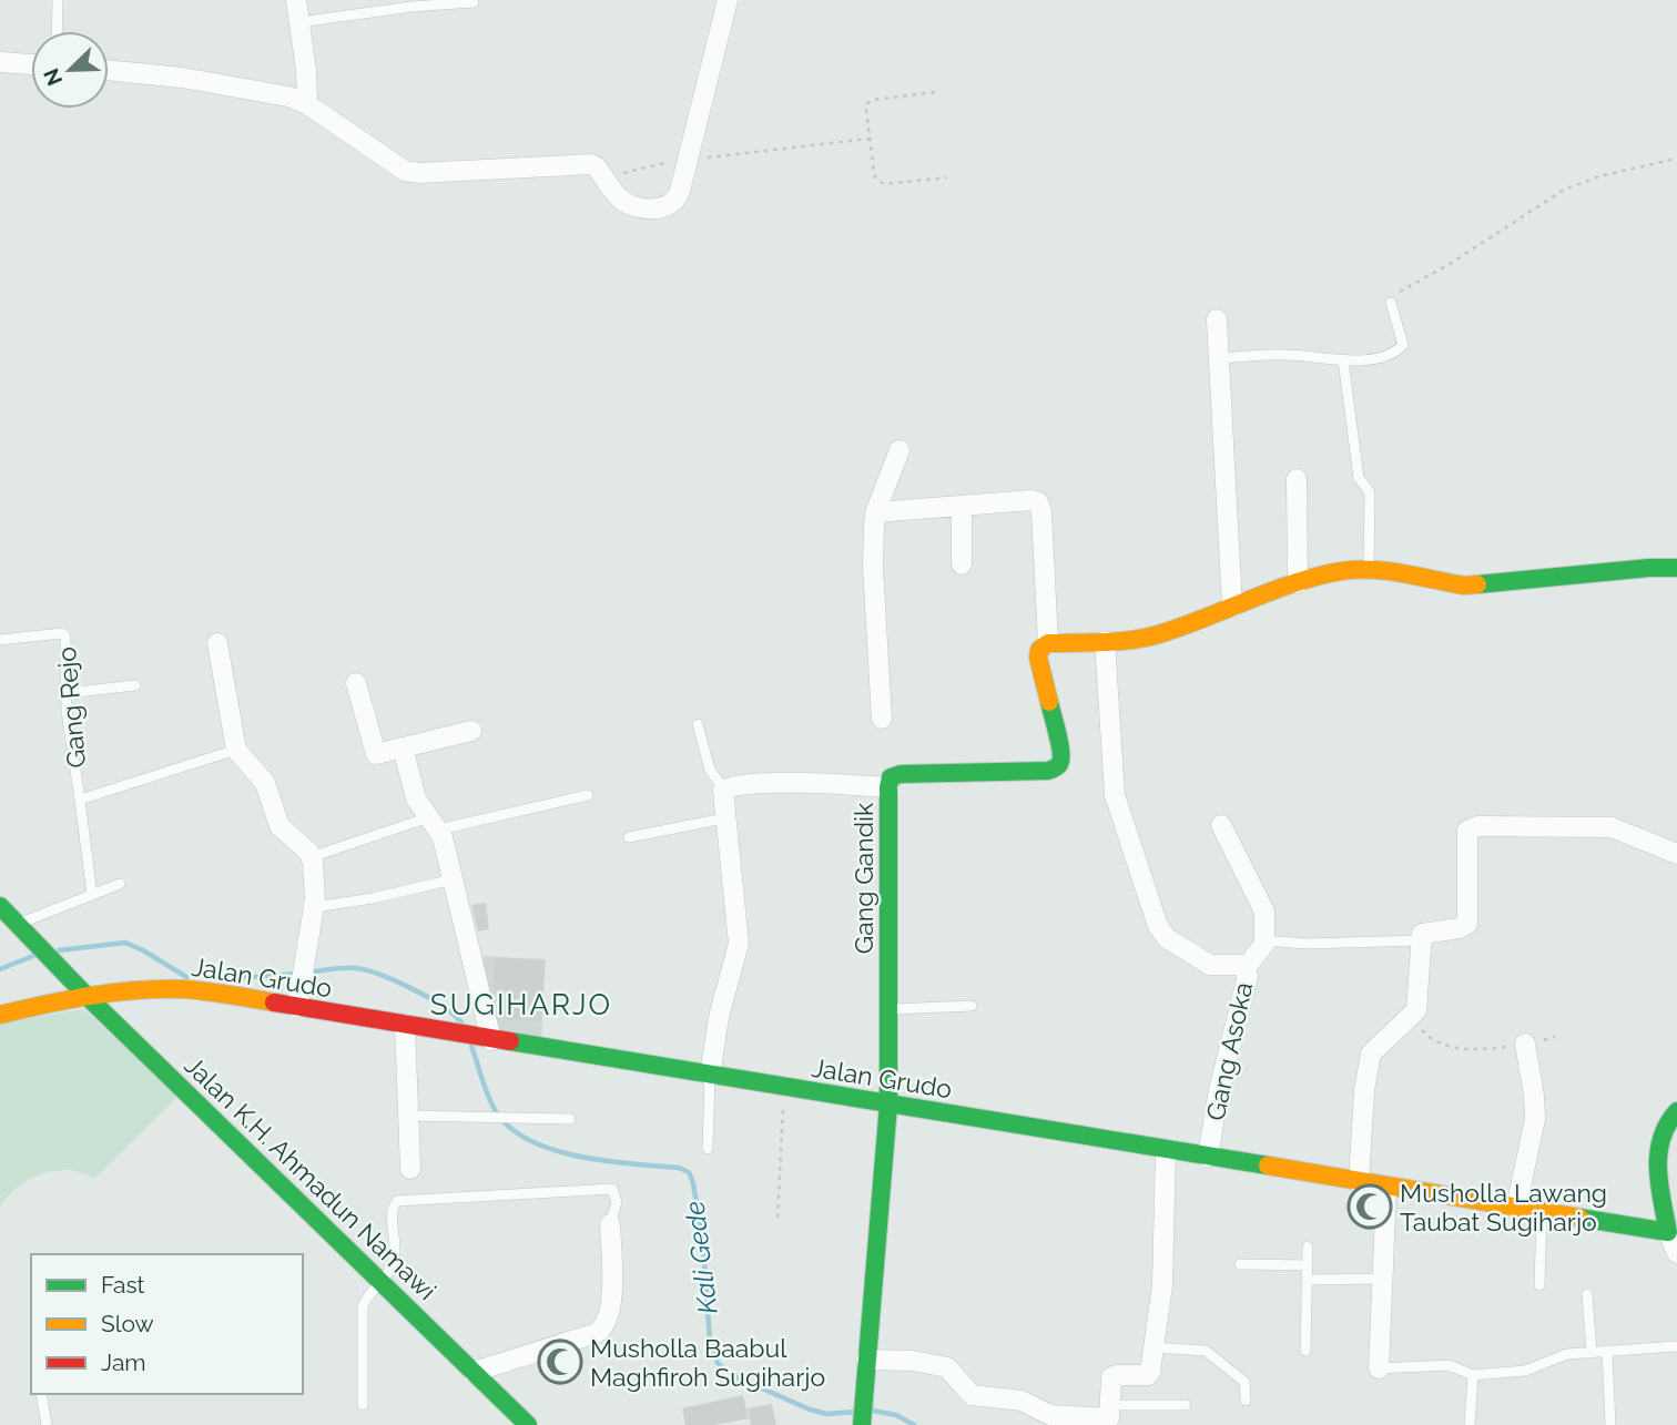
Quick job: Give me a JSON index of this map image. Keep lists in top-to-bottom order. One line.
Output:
{"streets":{"street":["Gang Gandik","Jalan Grudo","Gang Asoka","Jalan K.H. Ahmadun Namawi"],"lane":["Gang Rejo"]},"crossings":[["Gang Gandik","Jalan Grudo"],["Jalan Grudo","Gang Asoka"],["Jalan Grudo","Jalan K.H. Ahmadun Namawi"]],"districts":["SUGIHARJO"],"water":["Kali Gede"],"places":{"mosque":["Musholla Lawang Taubat Sugiharjo","Musholla Baabul Maghfiroh Sugiharjo"]},"legend":["Fast","Slow","Jam"],"north":"bottom left"}
